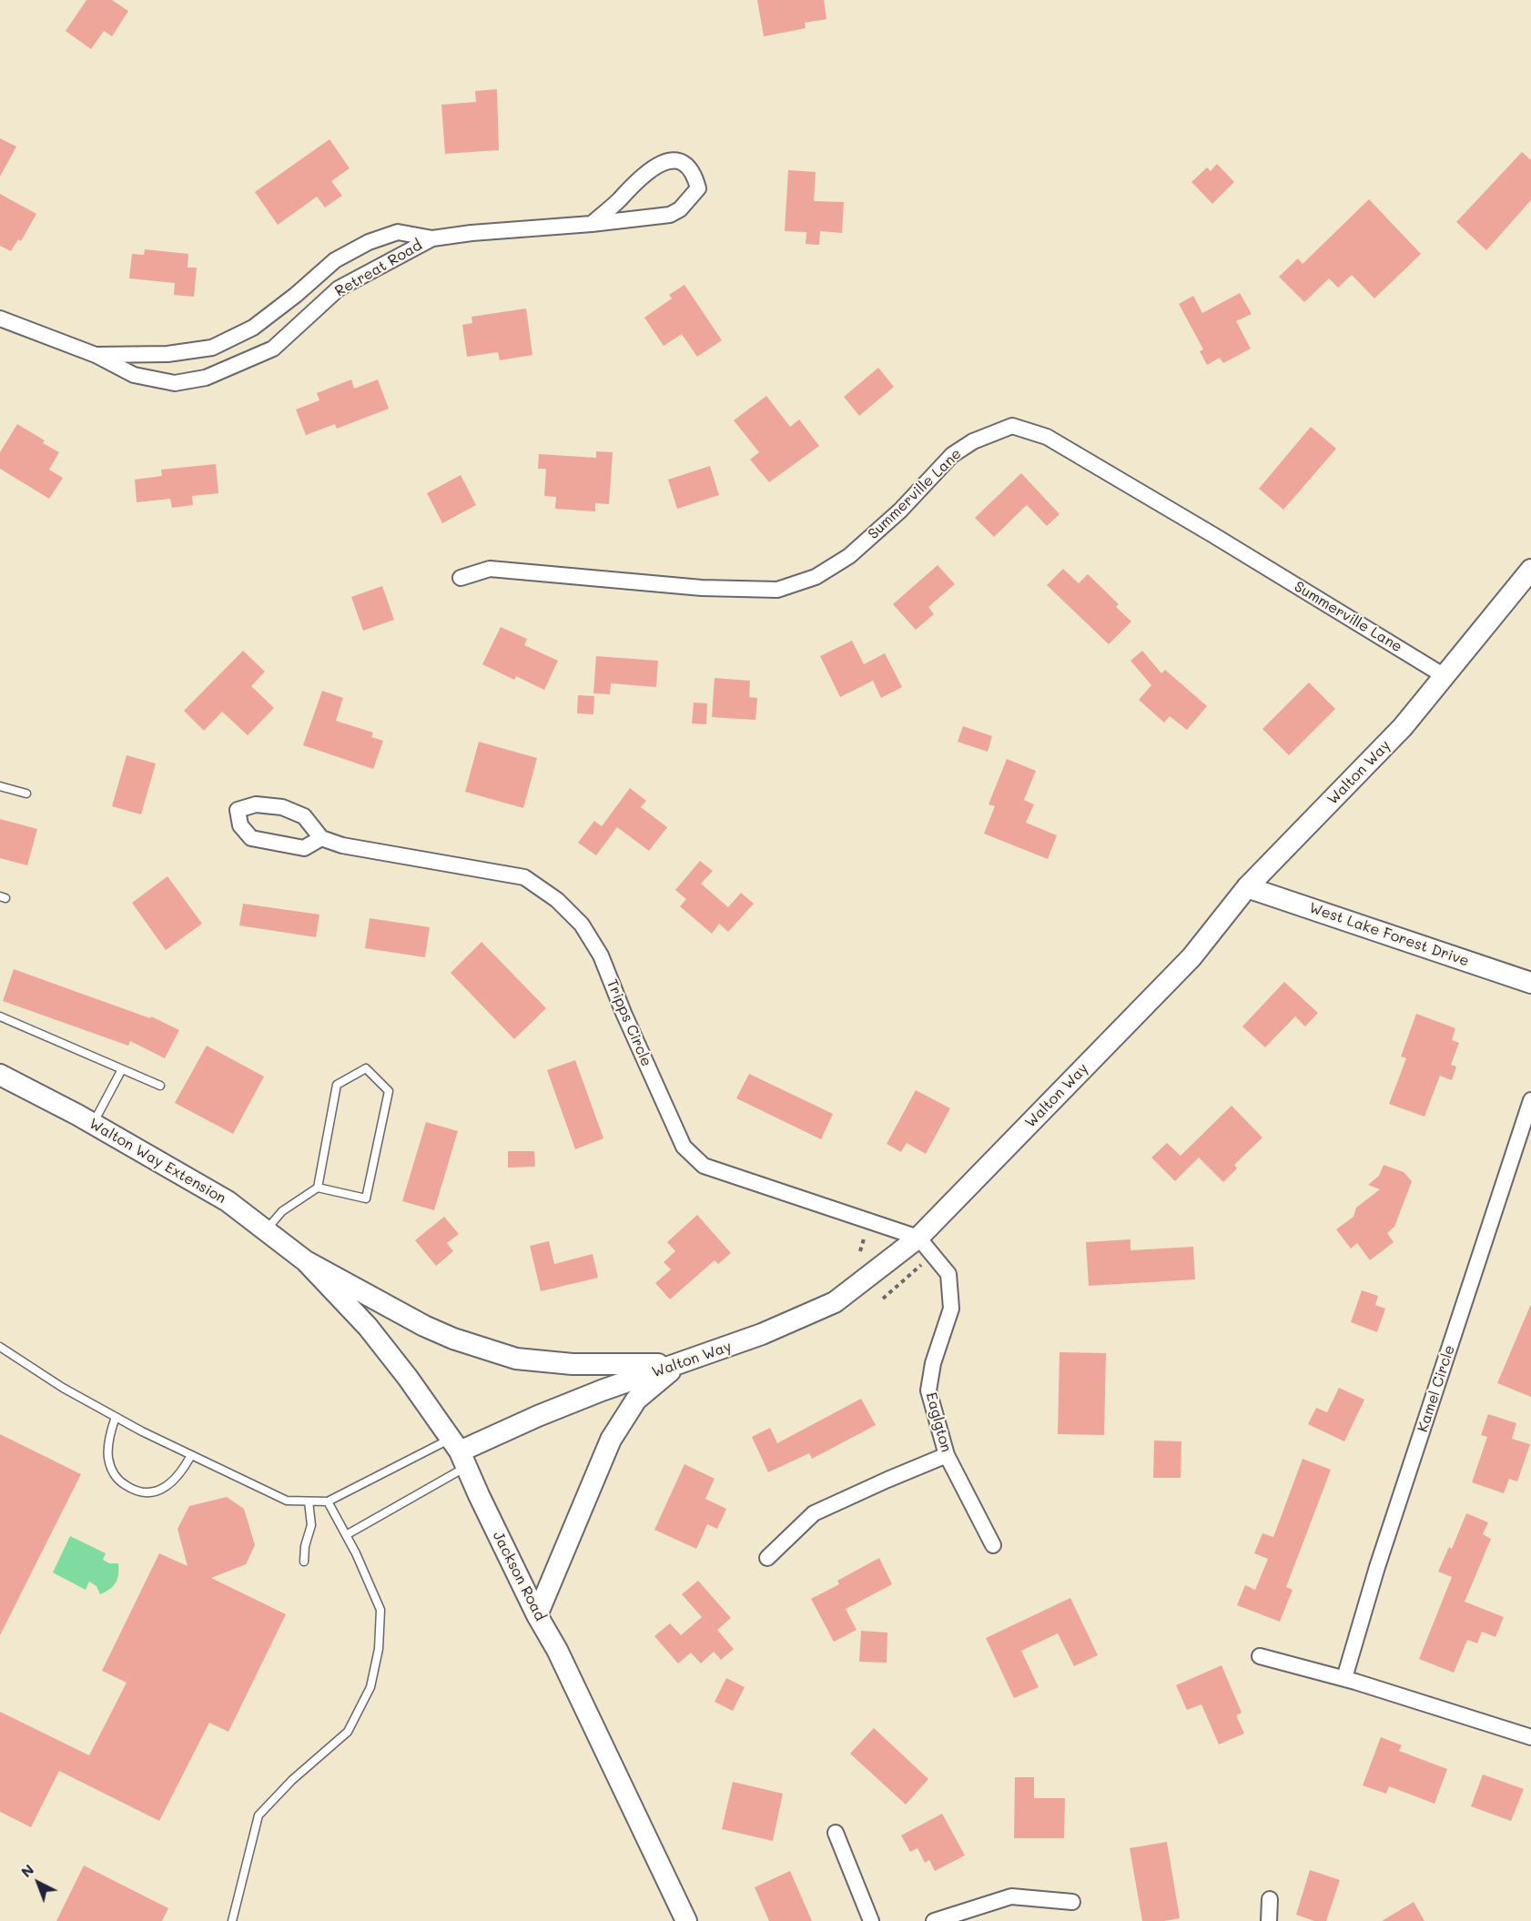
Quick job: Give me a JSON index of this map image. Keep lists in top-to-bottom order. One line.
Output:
{"streets":{"main road":["Walton Way","West Lake Forest Drive","Walton Way Extension","Jackson Road"],"street":["Retreat Road","Summerville Lane","Tripps Circle","Kamel Circle","Eaglgton"]},"crossings":[["Summerville Lane","Walton Way"],["Walton Way","West Lake Forest Drive"],["Walton Way","Tripps Circle"],["Walton Way","Eaglgton"],["Walton Way","Jackson Road"],["Tripps Circle","Eaglgton"],["Walton Way Extension","Jackson Road"]],"north":"top left"}
